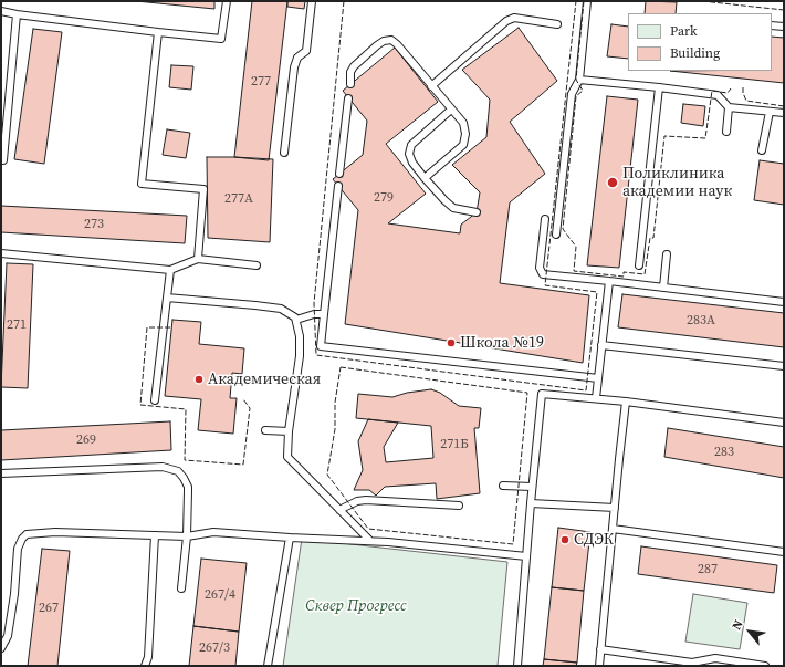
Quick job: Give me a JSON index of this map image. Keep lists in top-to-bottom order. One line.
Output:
{"parks":["Сквер Прогресс"],"places":["Поликлиника академии наук","Школа №19","Академическая","СДЭК"],"house_numbers":["277","279","277А","273","283А","271","269","271Б","283","287","267/4","267","267/3"],"legend":["Park","Building"],"north":"top left"}
